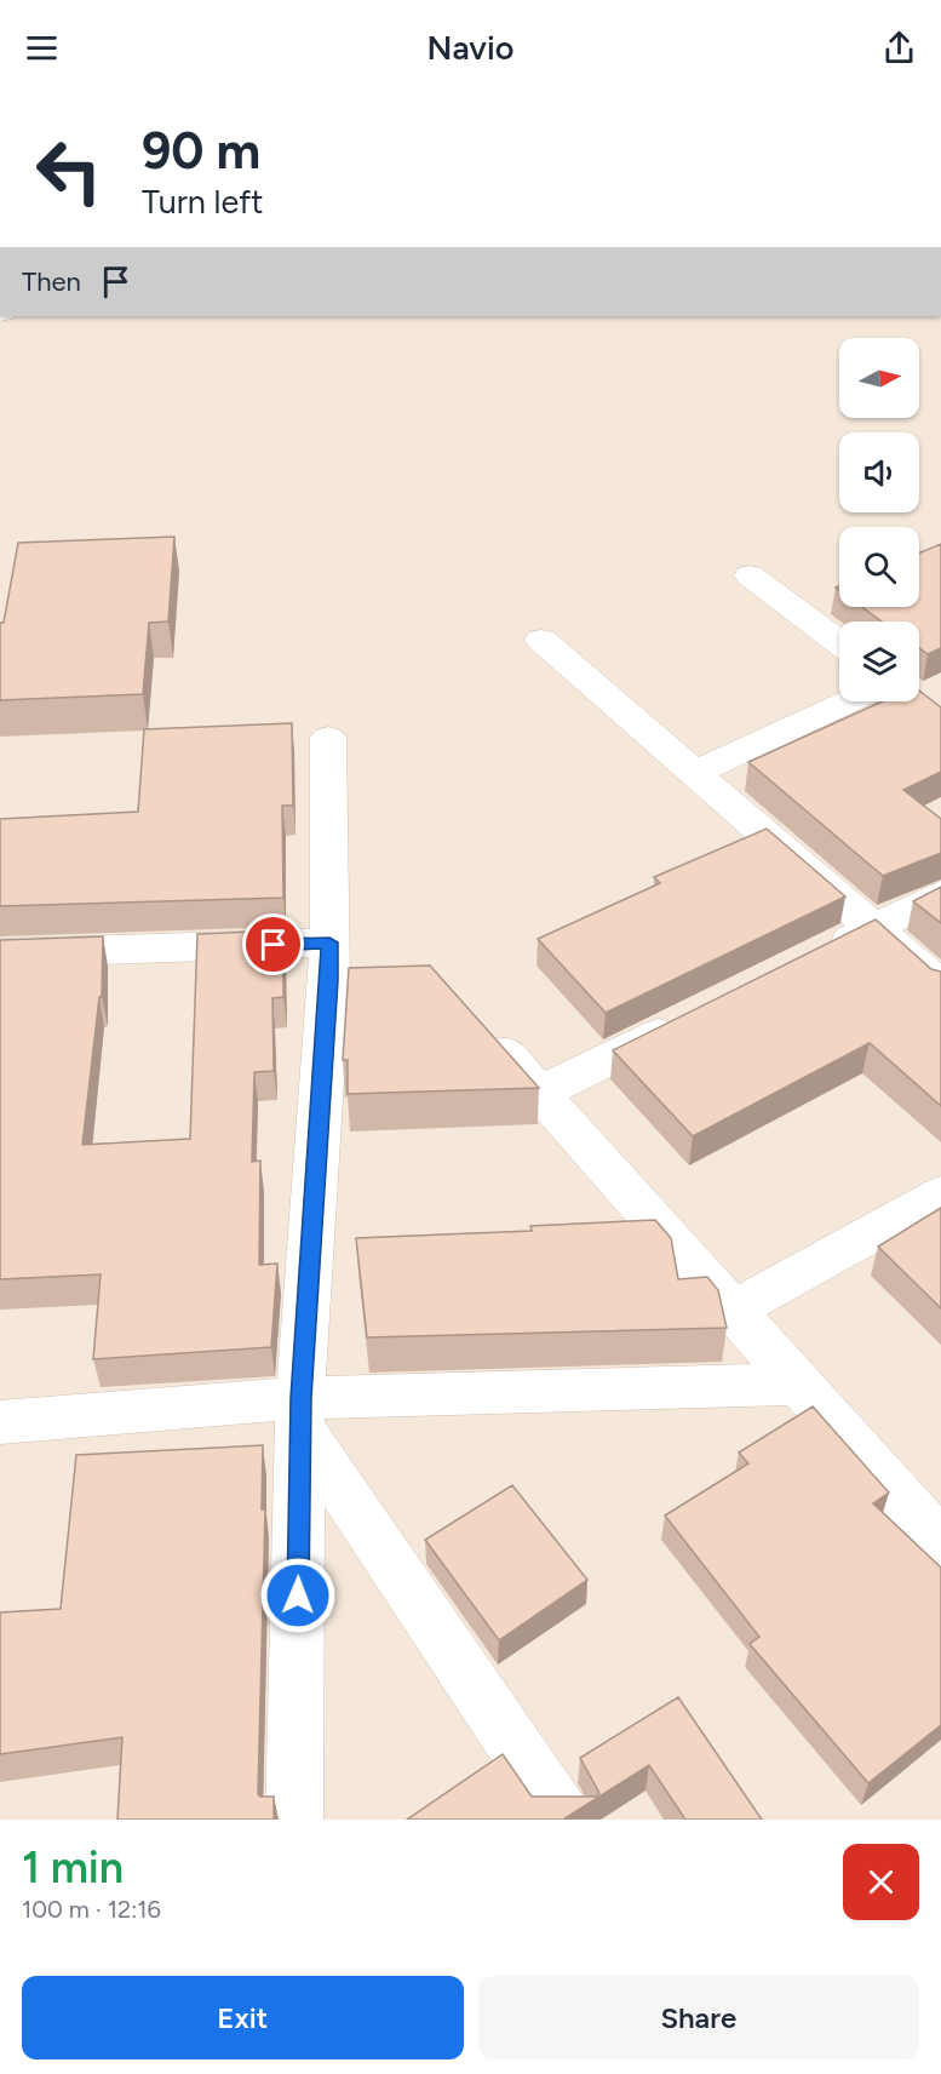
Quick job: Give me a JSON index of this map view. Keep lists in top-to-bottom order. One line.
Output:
{"north":"right","page":{"header":"Navio","turn":["90 m","Turn left"],"then":"Then","heading":["1 min","100 m · 12:16"],"buttons":["Exit","Share"]}}
